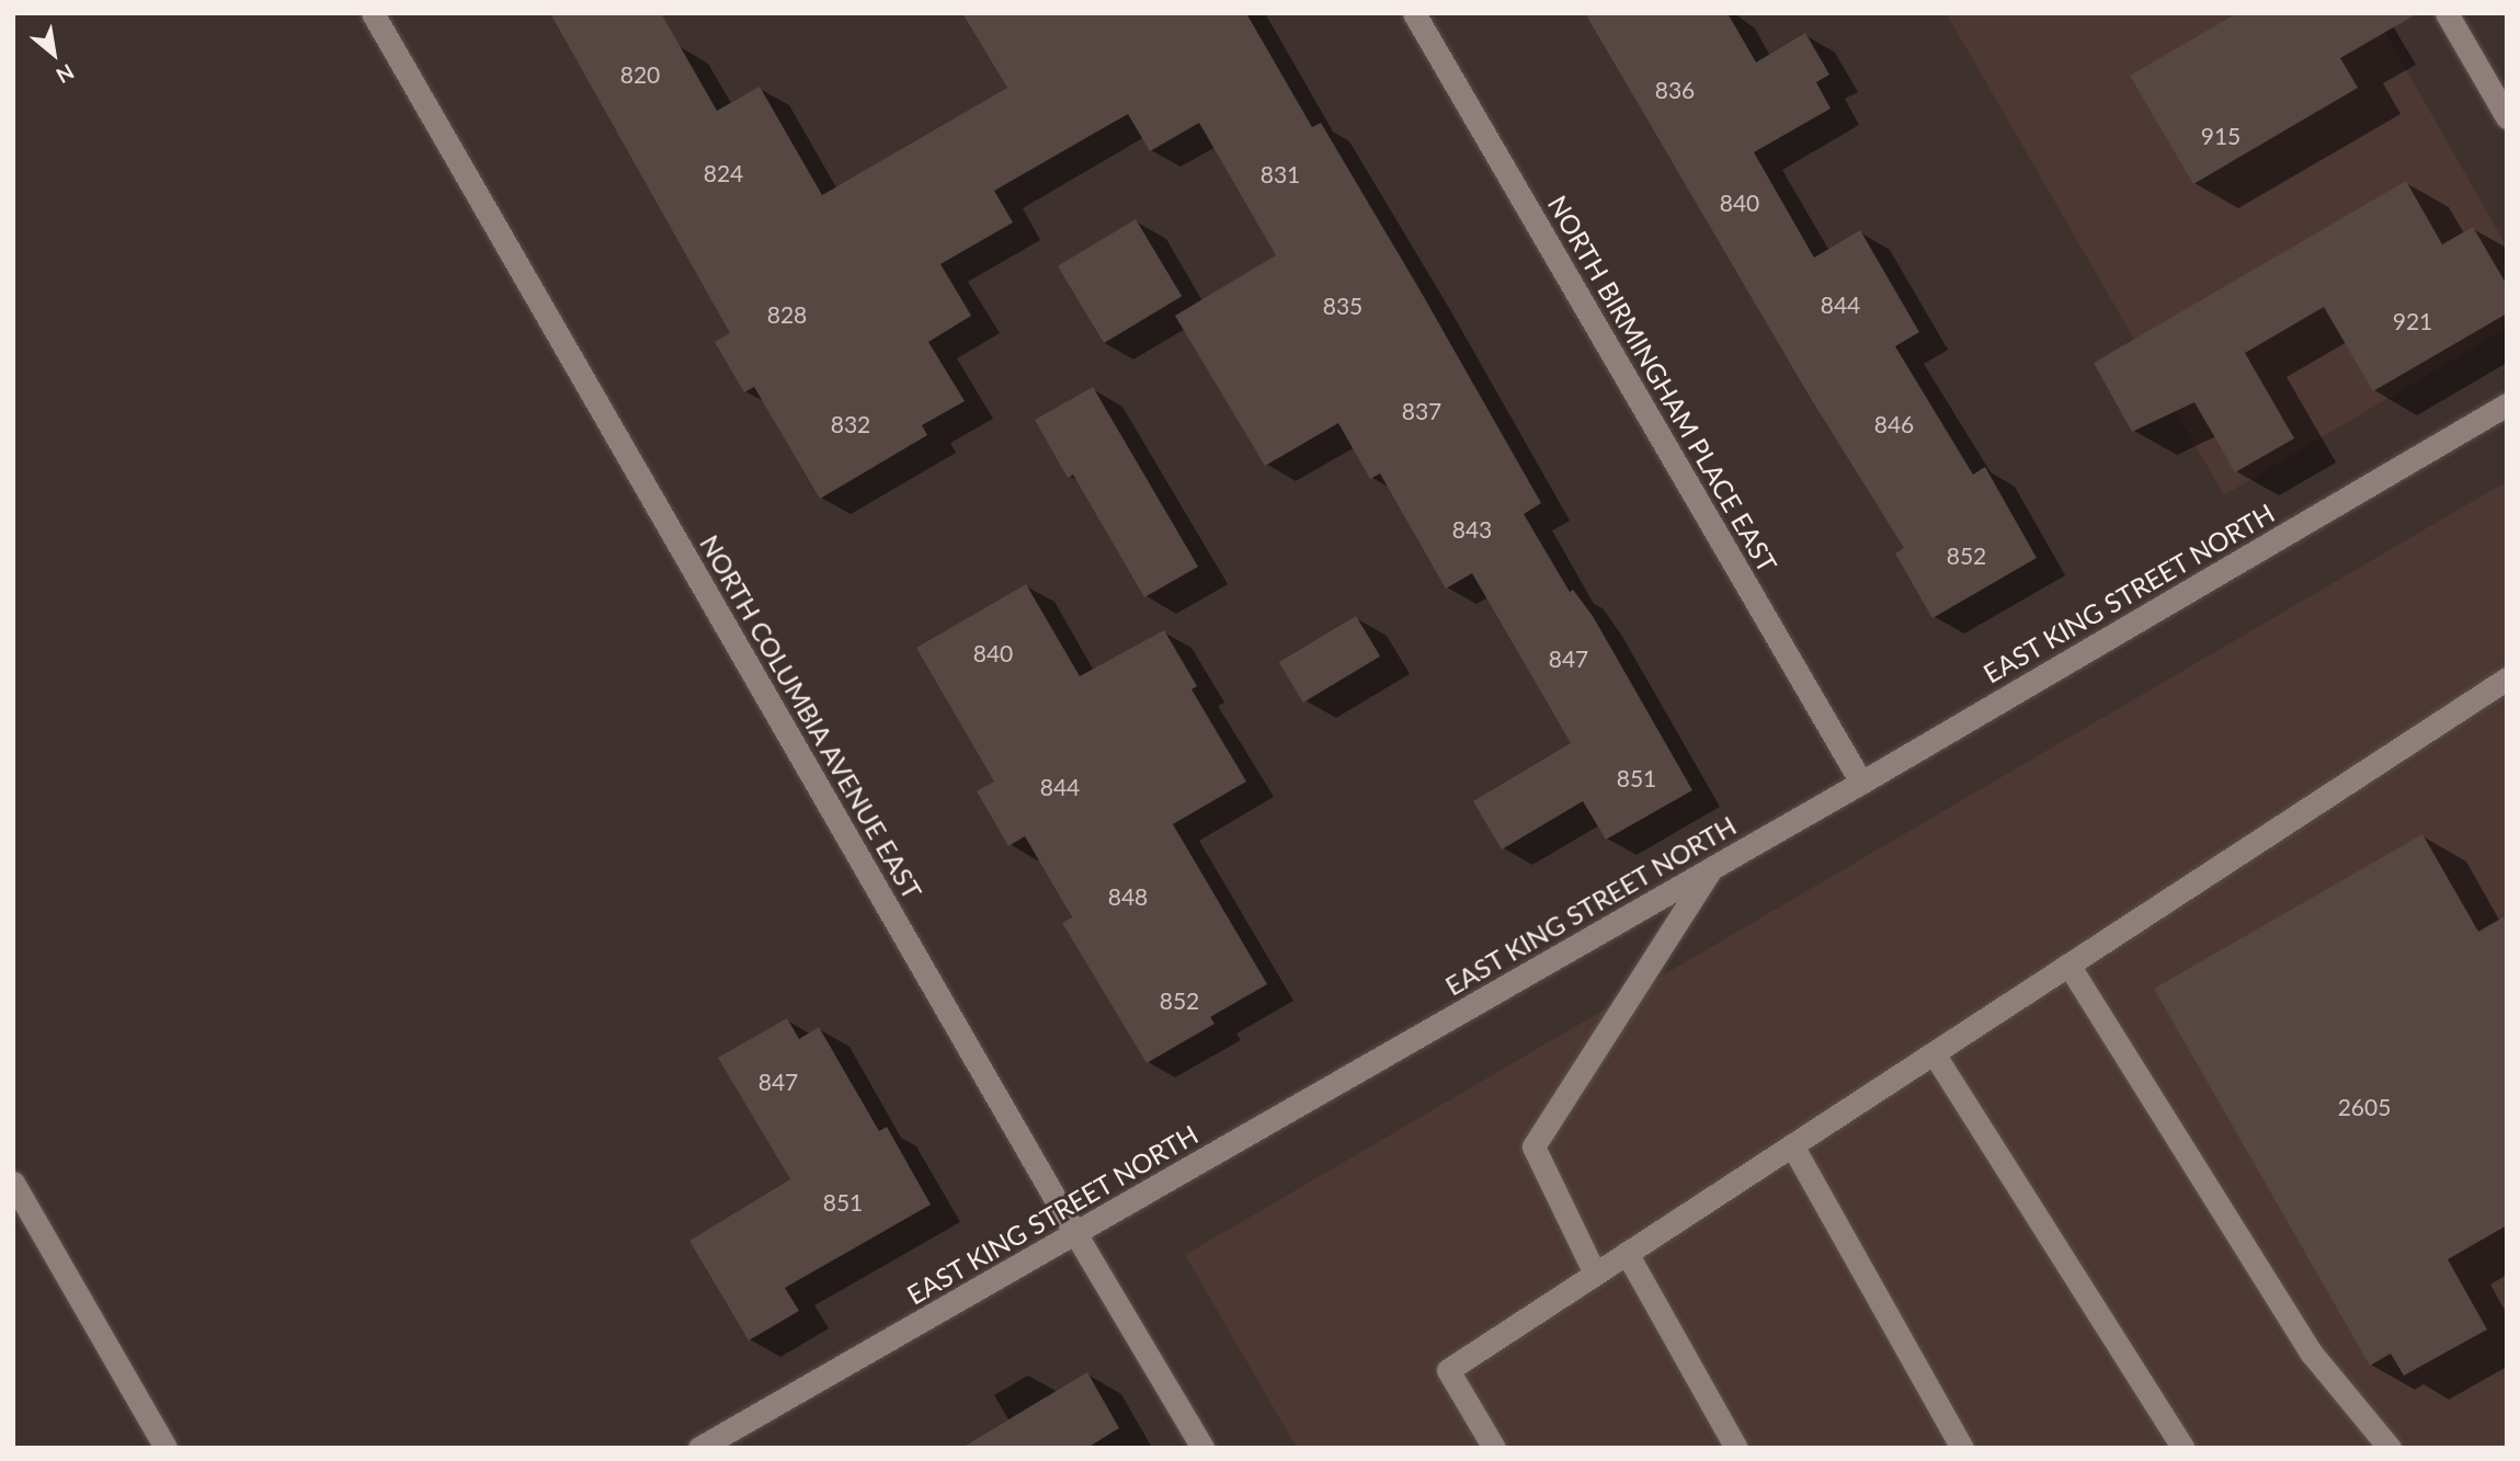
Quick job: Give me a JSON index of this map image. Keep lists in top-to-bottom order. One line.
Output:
{"streets":{"street":["NORTH BIRMINGHAM PLACE EAST","EAST KING STREET NORTH","NORTH COLUMBIA AVENUE EAST"]},"crossings":[["NORTH BIRMINGHAM PLACE EAST","EAST KING STREET NORTH"],["EAST KING STREET NORTH","NORTH COLUMBIA AVENUE EAST"]],"house_numbers":["820","836","915","824","831","840","844","835","828","921","837","832","846","843","852","840","847","851","844","848","852","847","2605","851"],"north":"bottom right"}
